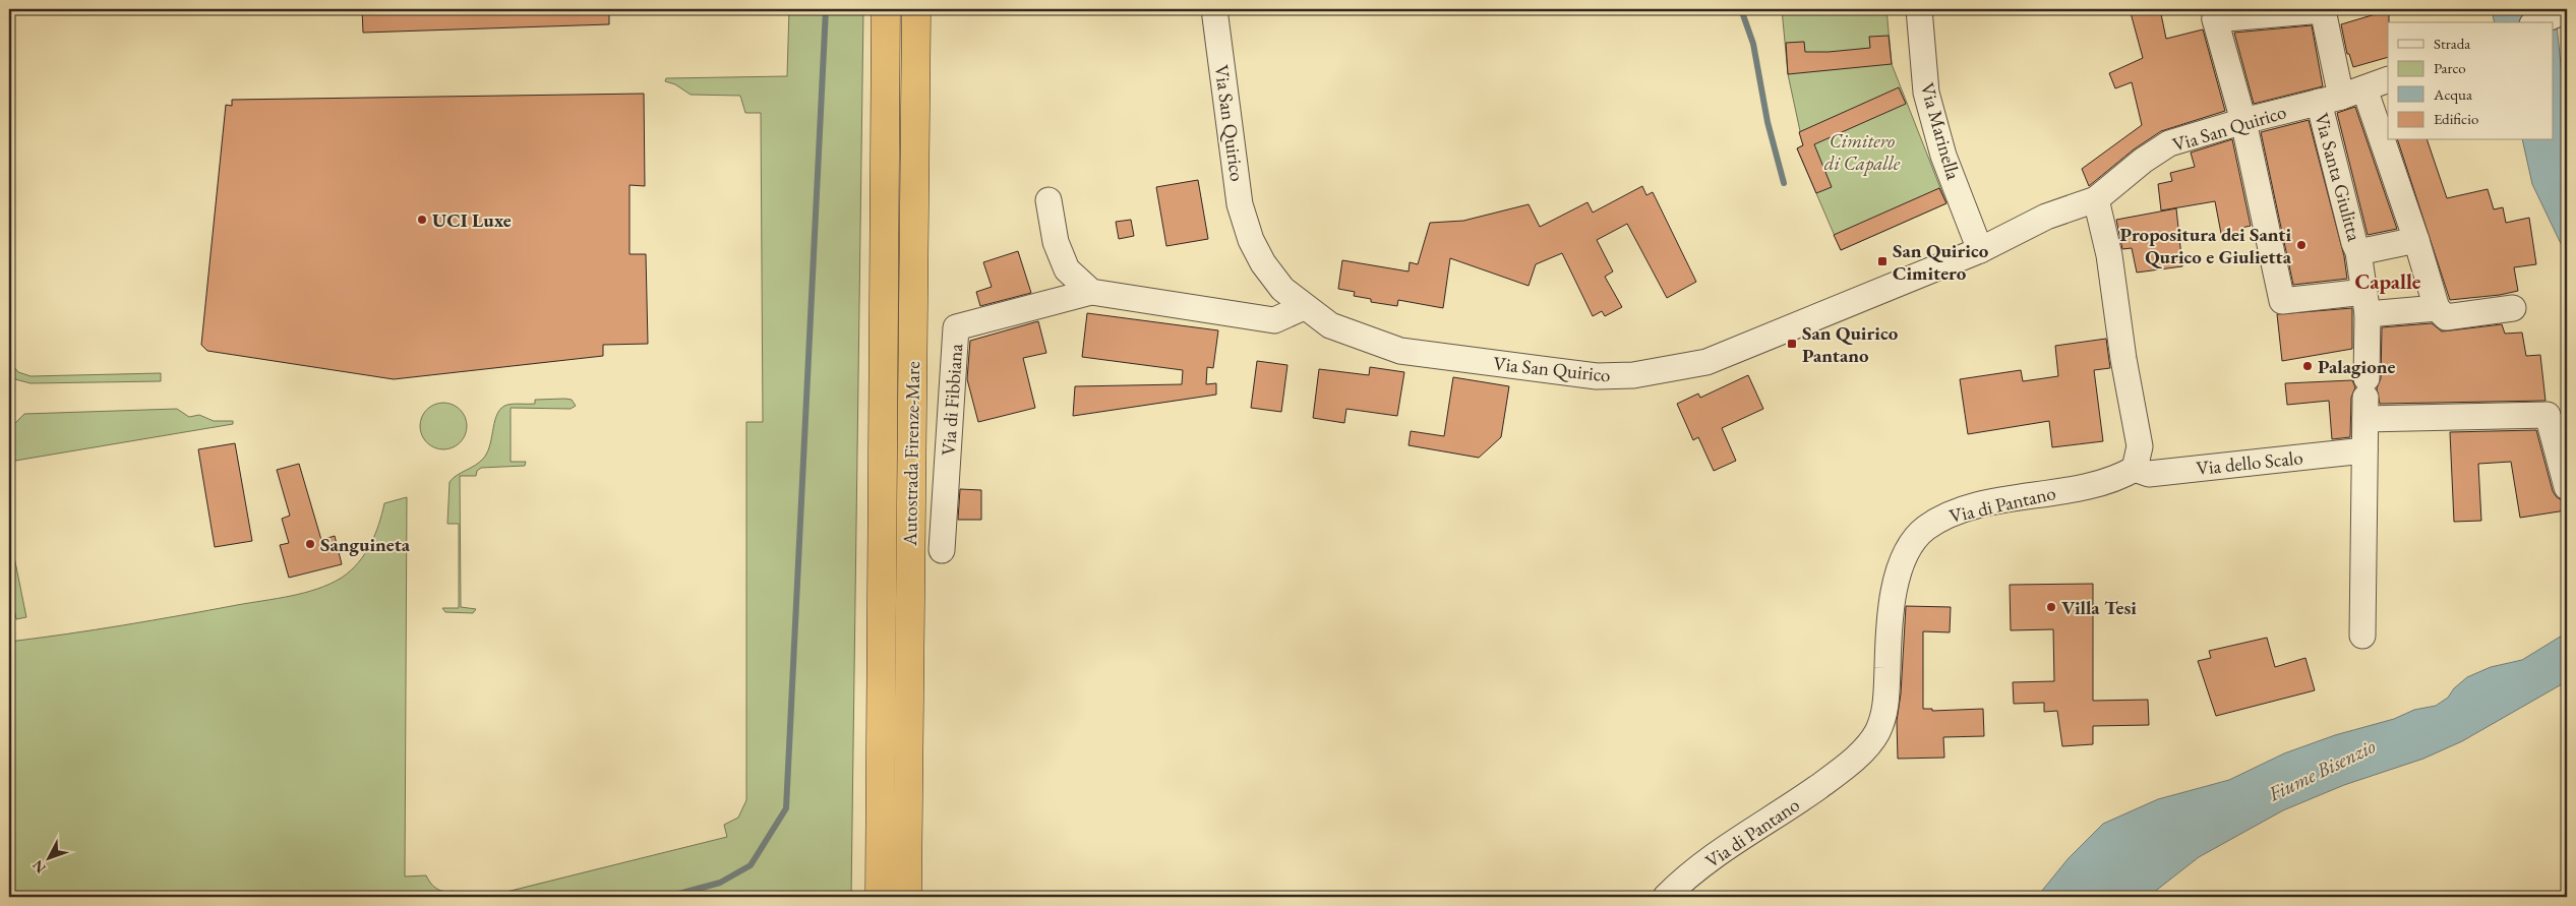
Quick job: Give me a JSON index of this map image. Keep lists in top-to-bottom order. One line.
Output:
{"streets":{"highway":["Autostrada Firenze-Mare"],"street":["Via San Quirico","Via Marinella","Via Santa Giulitta","Via di Fibbiana","Via dello Scalo","Via di Pantano"]},"crossings":[["Via San Quirico","Via Marinella"],["Via San Quirico","Via Santa Giulitta"],["Via dello Scalo","Via di Pantano"]],"districts":["Capalle"],"water":["Fiume Bisenzio"],"parks":["Cimitero di Capalle"],"places":{"other":["UCI Luxe","Propositura dei Santi Qurico e Giulietta","Palagione","Sanguineta","Villa Tesi"],"transit":["San Quirico Cimitero","San Quirico Pantano"]},"legend":["Strada","Parco","Acqua","Edificio"],"north":"bottom left"}
